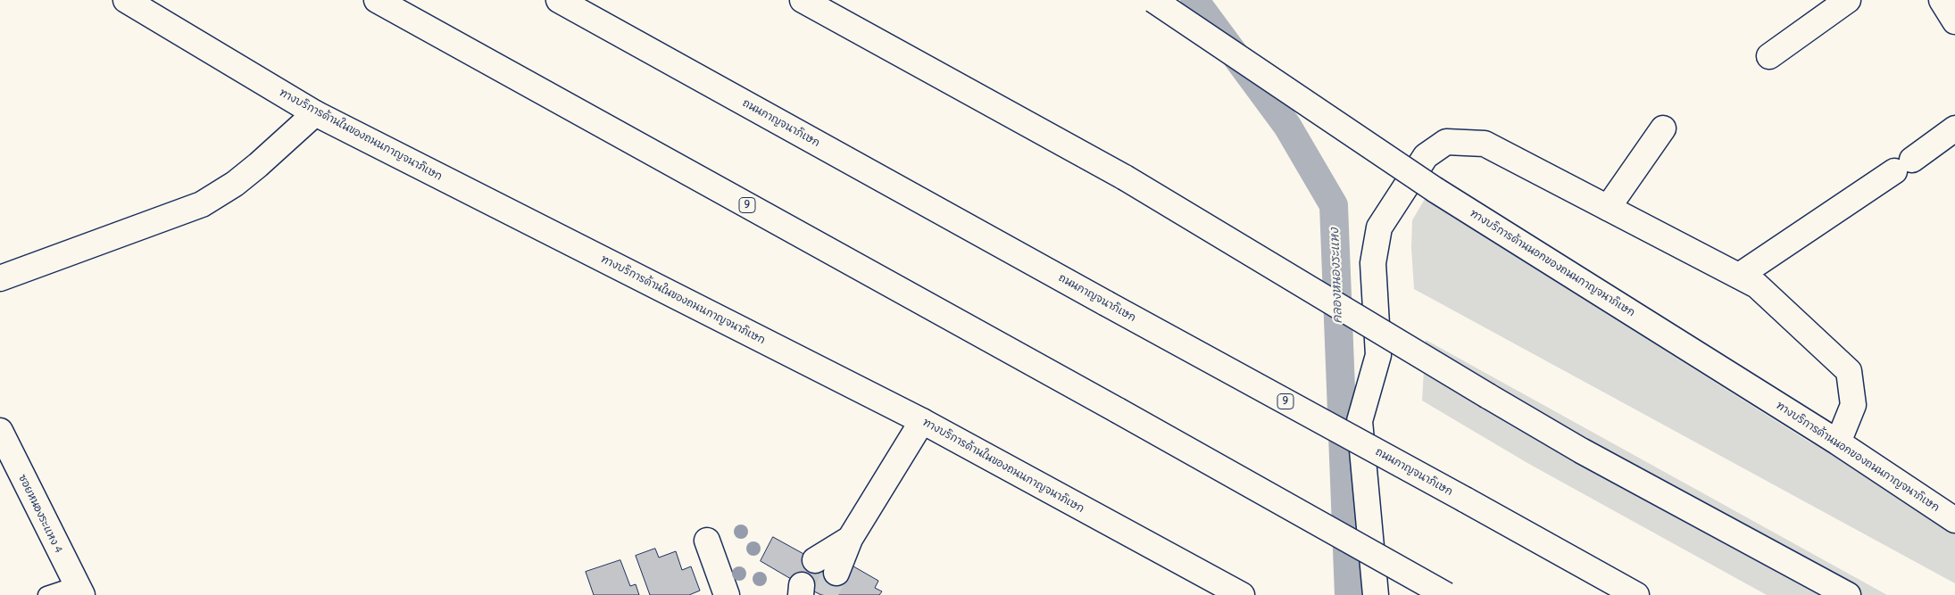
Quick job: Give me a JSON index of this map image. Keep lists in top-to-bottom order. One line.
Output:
{"streets":{"main road":["ถนนกาญจนาภิเษก","ทางบริการด้านในของถนนกาญจนาภิเษก","9","ทางบริการด้านนอกของถนนกาญจนาภิเษก","ซอยหนองระแหง 4"]},"water":["คลองหนองระแหง"]}
